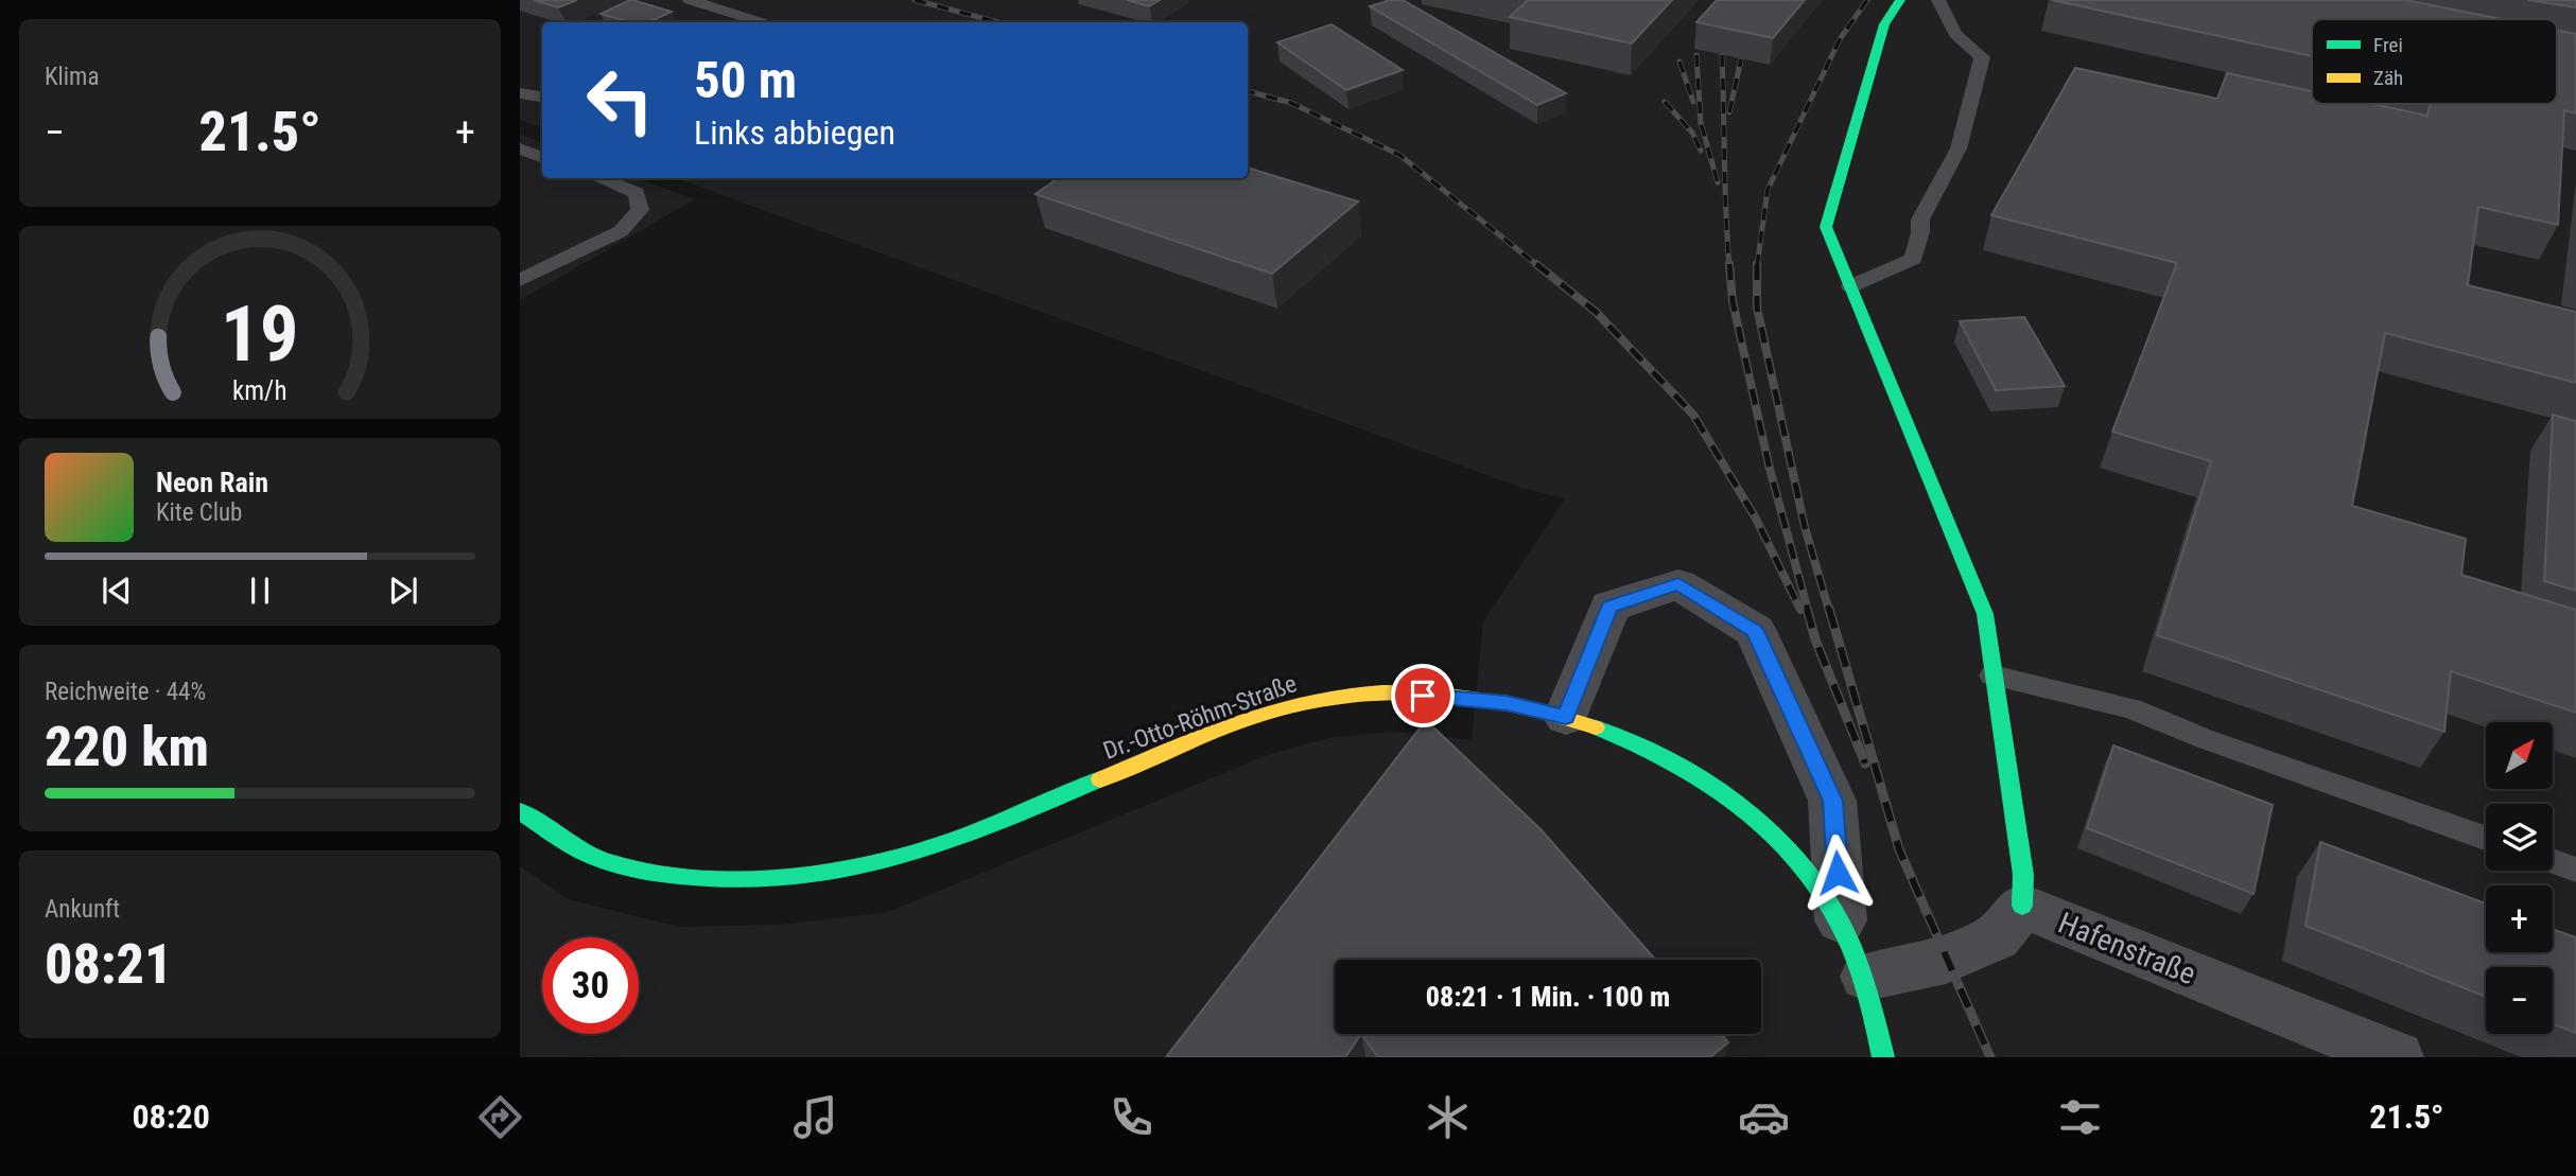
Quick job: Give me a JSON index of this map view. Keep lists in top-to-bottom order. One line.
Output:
{"streets":{"street":["Dr.-Otto-Röhm-Straße","Hafenstraße"]},"legend":["Frei","Zäh"],"north":"top right","page":{"tile":["Klima",["Reichweite · 44%","220 km"],["Ankunft","08:21"]],"turn":["50 m","Links abbiegen"],"heat":["−","21.5°","+"],"song":["Neon Rain","Kite Club"],"map_buttons":["+","−"],"limit":"30","trip":"08:21 · 1 Min. · 100 m","tabs":["08:20","21.5°"],"gauge":["19","km/h"]}}
